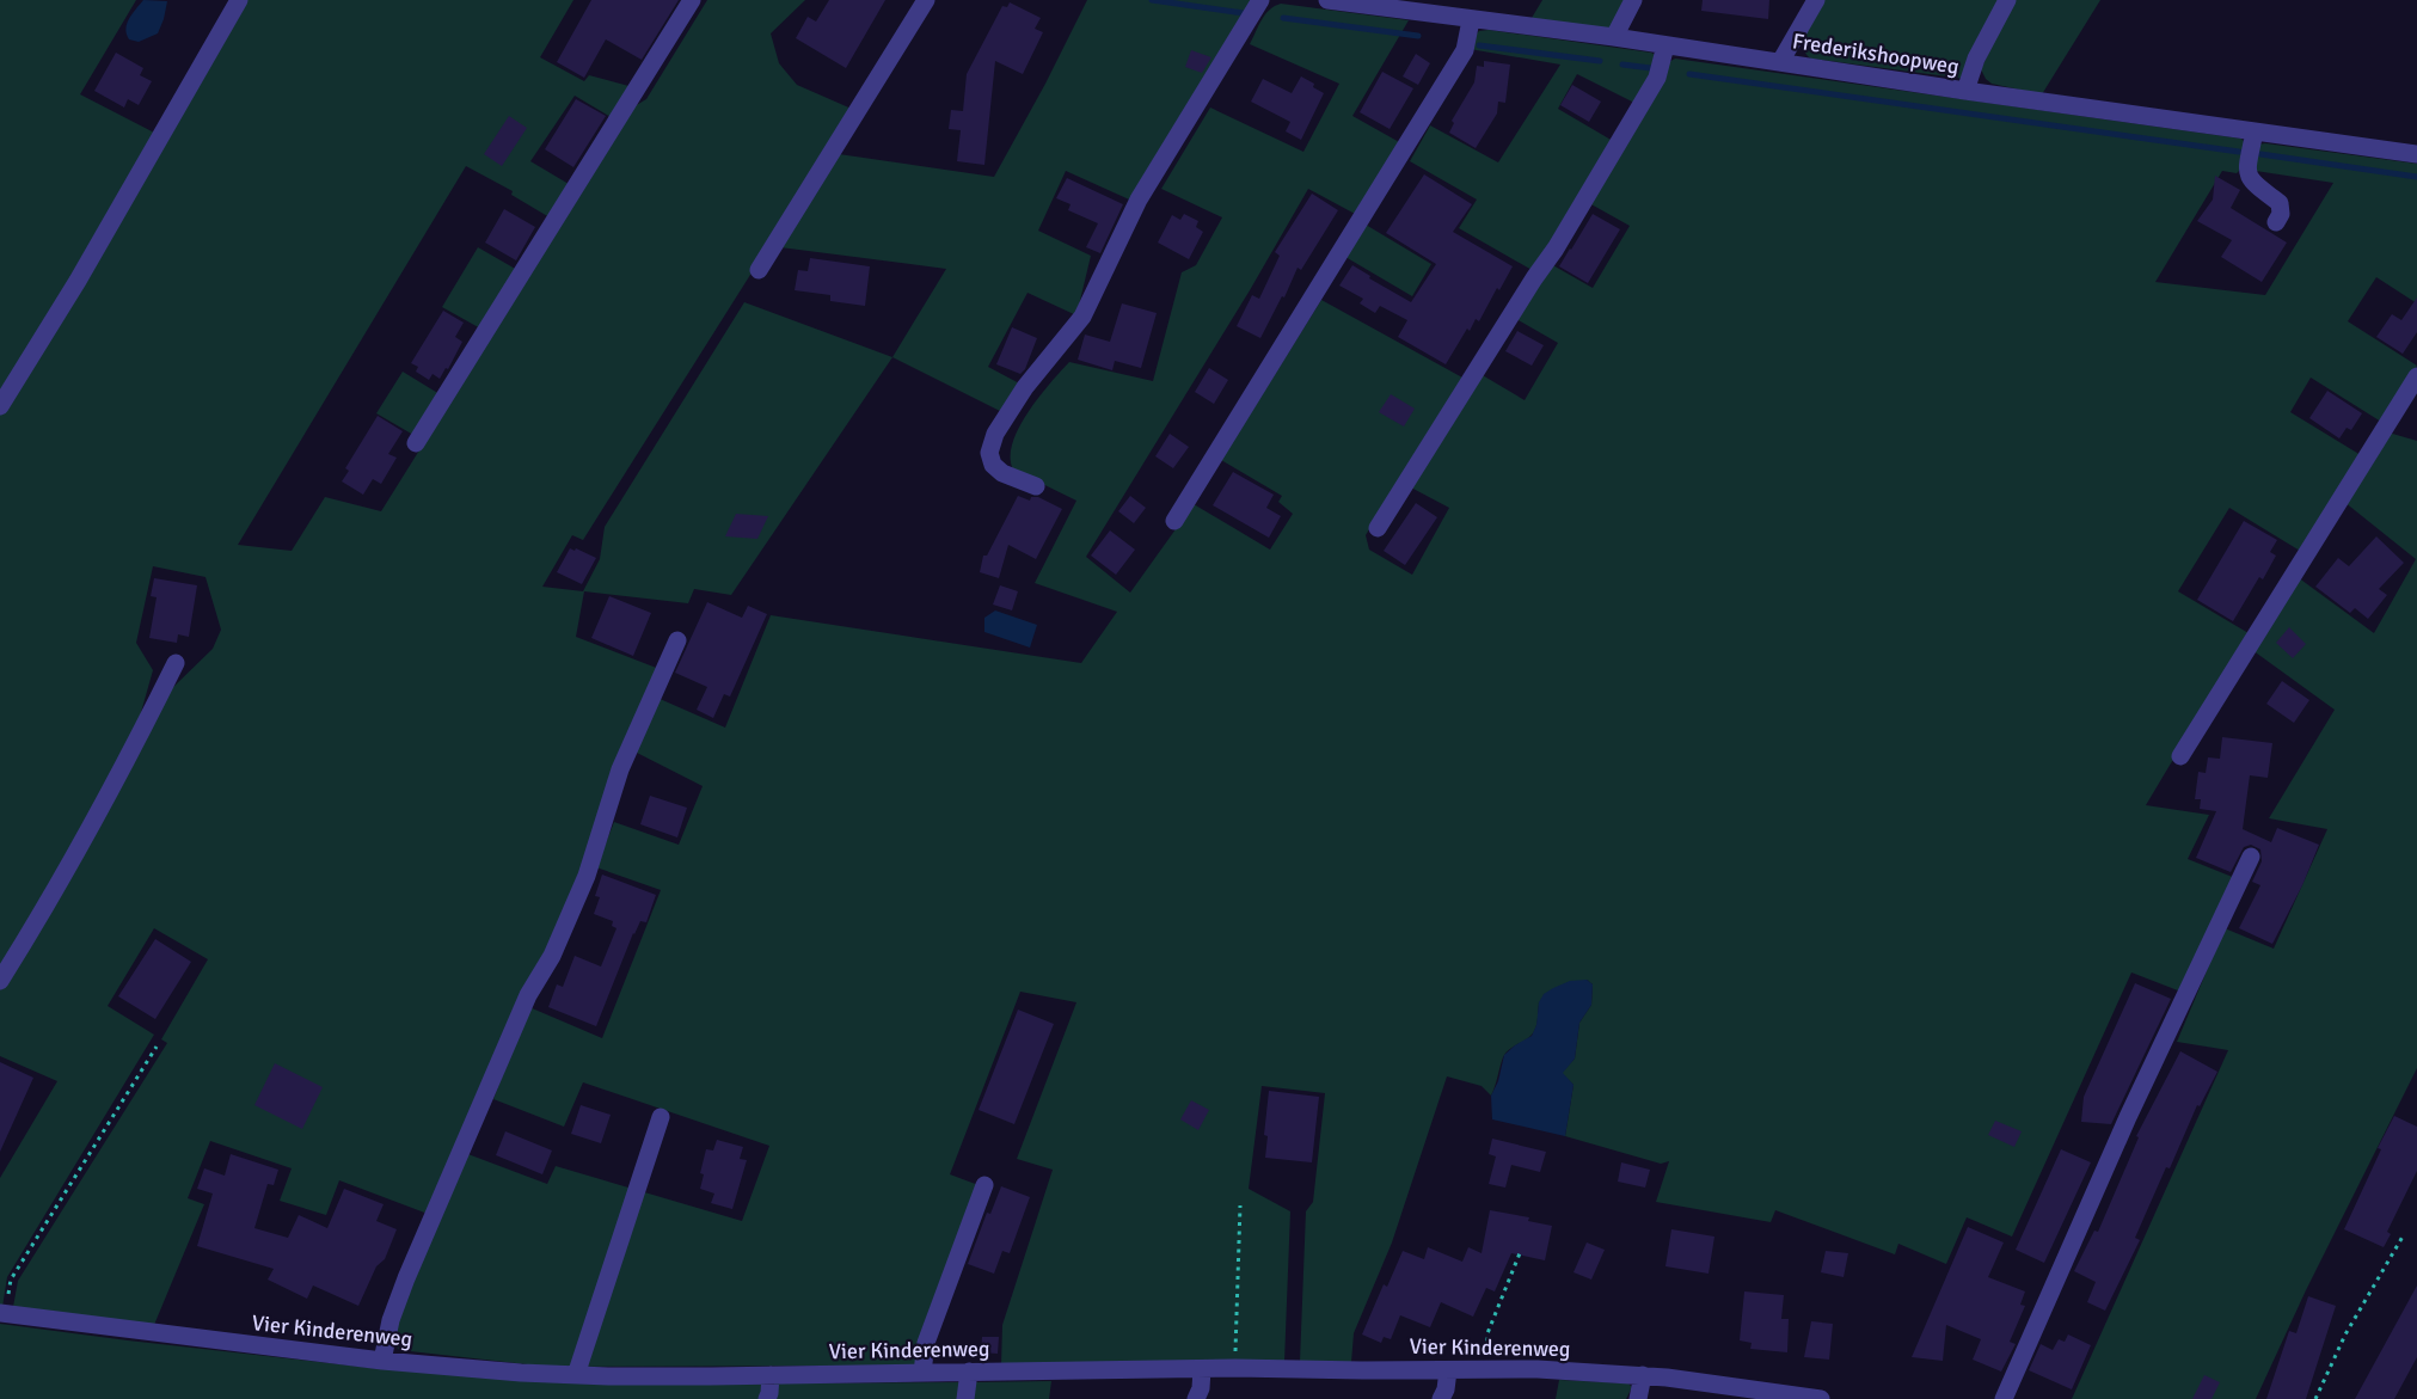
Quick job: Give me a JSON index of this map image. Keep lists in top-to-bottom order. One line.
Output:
{"streets":{"street":["Frederikshoopweg","Vier Kinderenweg"]}}
